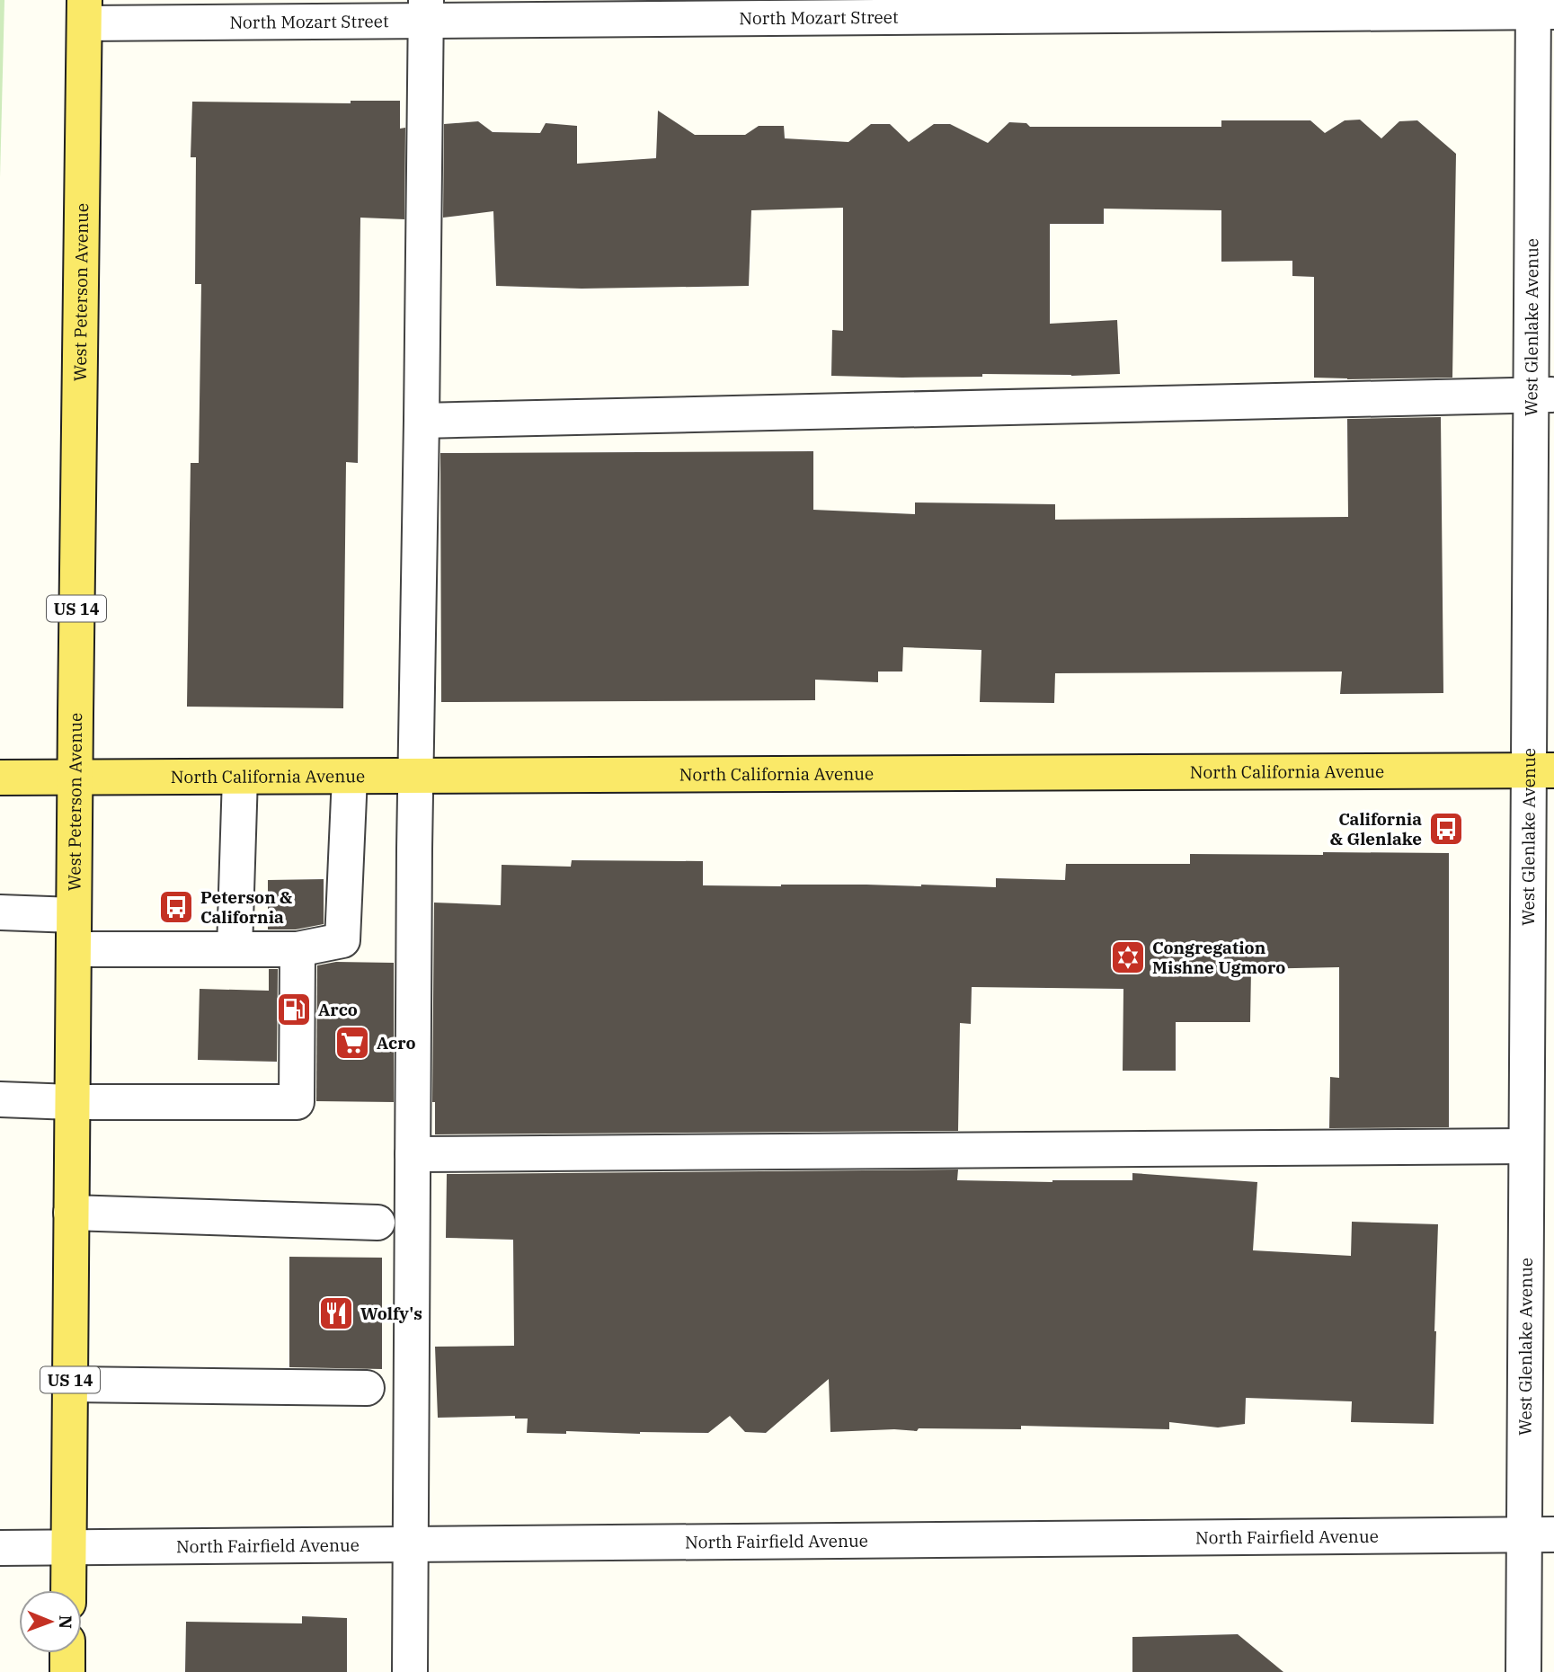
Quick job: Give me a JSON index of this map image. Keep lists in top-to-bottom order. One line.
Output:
{"streets":{"main road":["West Peterson Avenue","US 14","North California Avenue"],"street":["North Mozart Street","West Glenlake Avenue","North Fairfield Avenue"]},"crossings":[["North Mozart Street","West Peterson Avenue"],["North Mozart Street","West Glenlake Avenue"],["West Peterson Avenue","North California Avenue"],["West Peterson Avenue","North Fairfield Avenue"],["West Glenlake Avenue","North California Avenue"],["West Glenlake Avenue","North Fairfield Avenue"]],"places":{"bus stop":["California & Glenlake","Peterson & California"],"synagogue":["Congregation Mishne Ugmoro"],"fuel station":["Arco"],"supermarket":["Acro"],"restaurant":["Wolfy's"]},"north":"right"}
